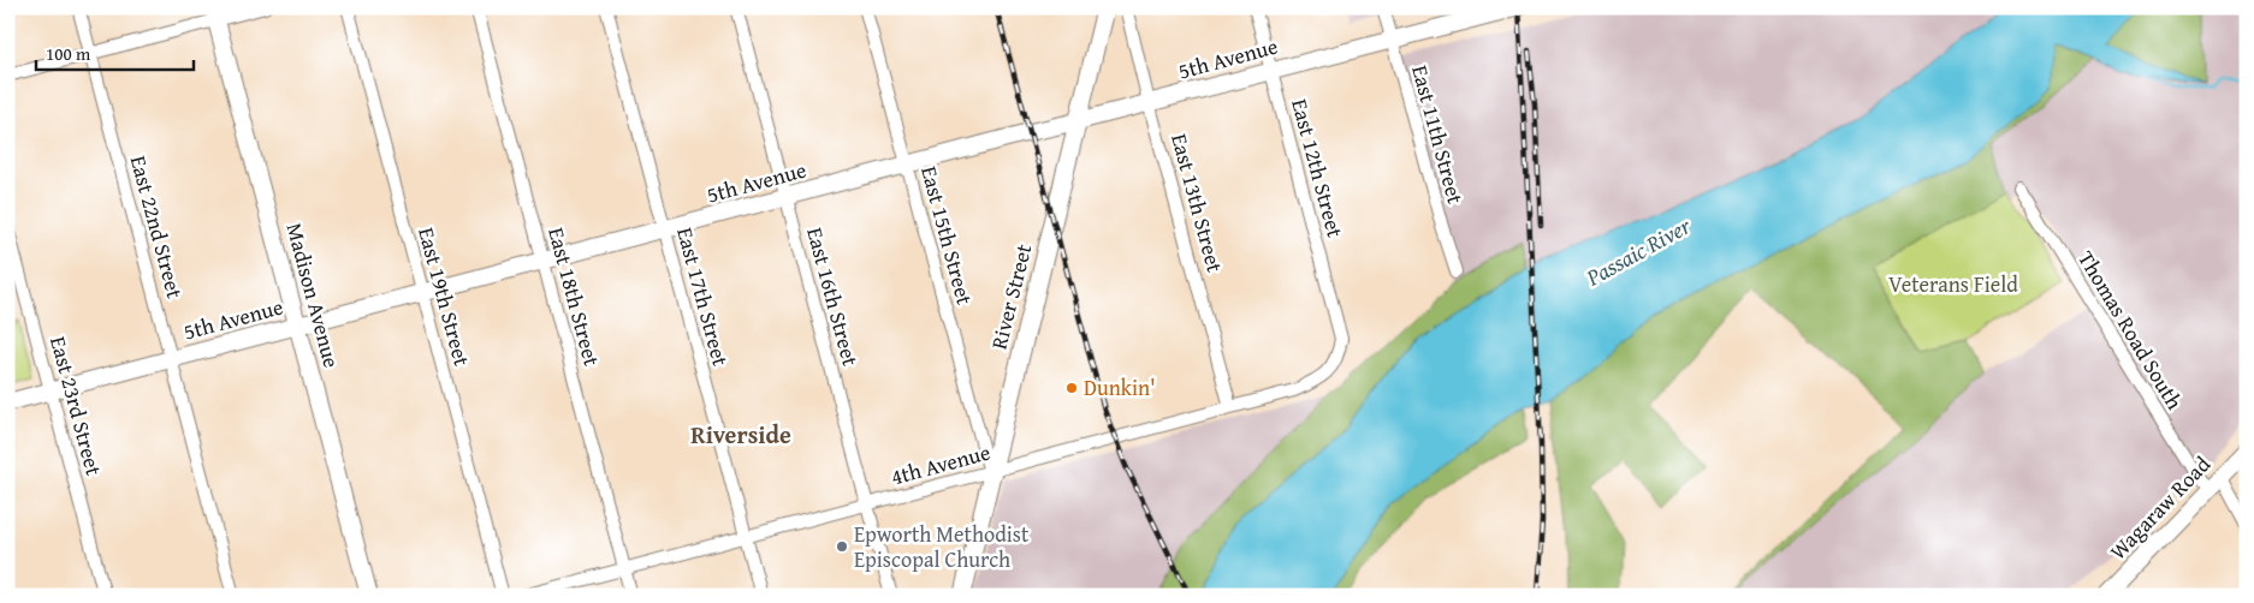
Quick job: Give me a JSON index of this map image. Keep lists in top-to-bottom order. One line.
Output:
{"streets":{"main road":["5th Avenue","Madison Avenue","River Street","Wagaraw Road"],"street":["East 11th Street","East 12th Street","East 13th Street","East 22nd Street","East 15th Street","East 19th Street","East 18th Street","East 17th Street","East 16th Street","Thomas Road South","East 23rd Street","4th Avenue"]},"crossings":[["5th Avenue","East 11th Street"],["5th Avenue","East 12th Street"],["5th Avenue","East 13th Street"],["5th Avenue","East 22nd Street"],["5th Avenue","East 15th Street"],["5th Avenue","Madison Avenue"],["5th Avenue","East 19th Street"],["5th Avenue","East 18th Street"],["5th Avenue","East 17th Street"],["5th Avenue","East 16th Street"],["5th Avenue","River Street"],["5th Avenue","East 23rd Street"],["East 12th Street","4th Avenue"],["East 13th Street","4th Avenue"],["East 15th Street","River Street"],["East 15th Street","4th Avenue"],["East 18th Street","4th Avenue"],["East 17th Street","4th Avenue"],["East 16th Street","4th Avenue"],["River Street","4th Avenue"],["Thomas Road South","Wagaraw Road"]],"districts":["Riverside"],"water":["Passaic River"],"parks":["Veterans Field"],"places":["Dunkin'","Epworth Methodist Episcopal Church"],"scale_bar":"100 m"}
